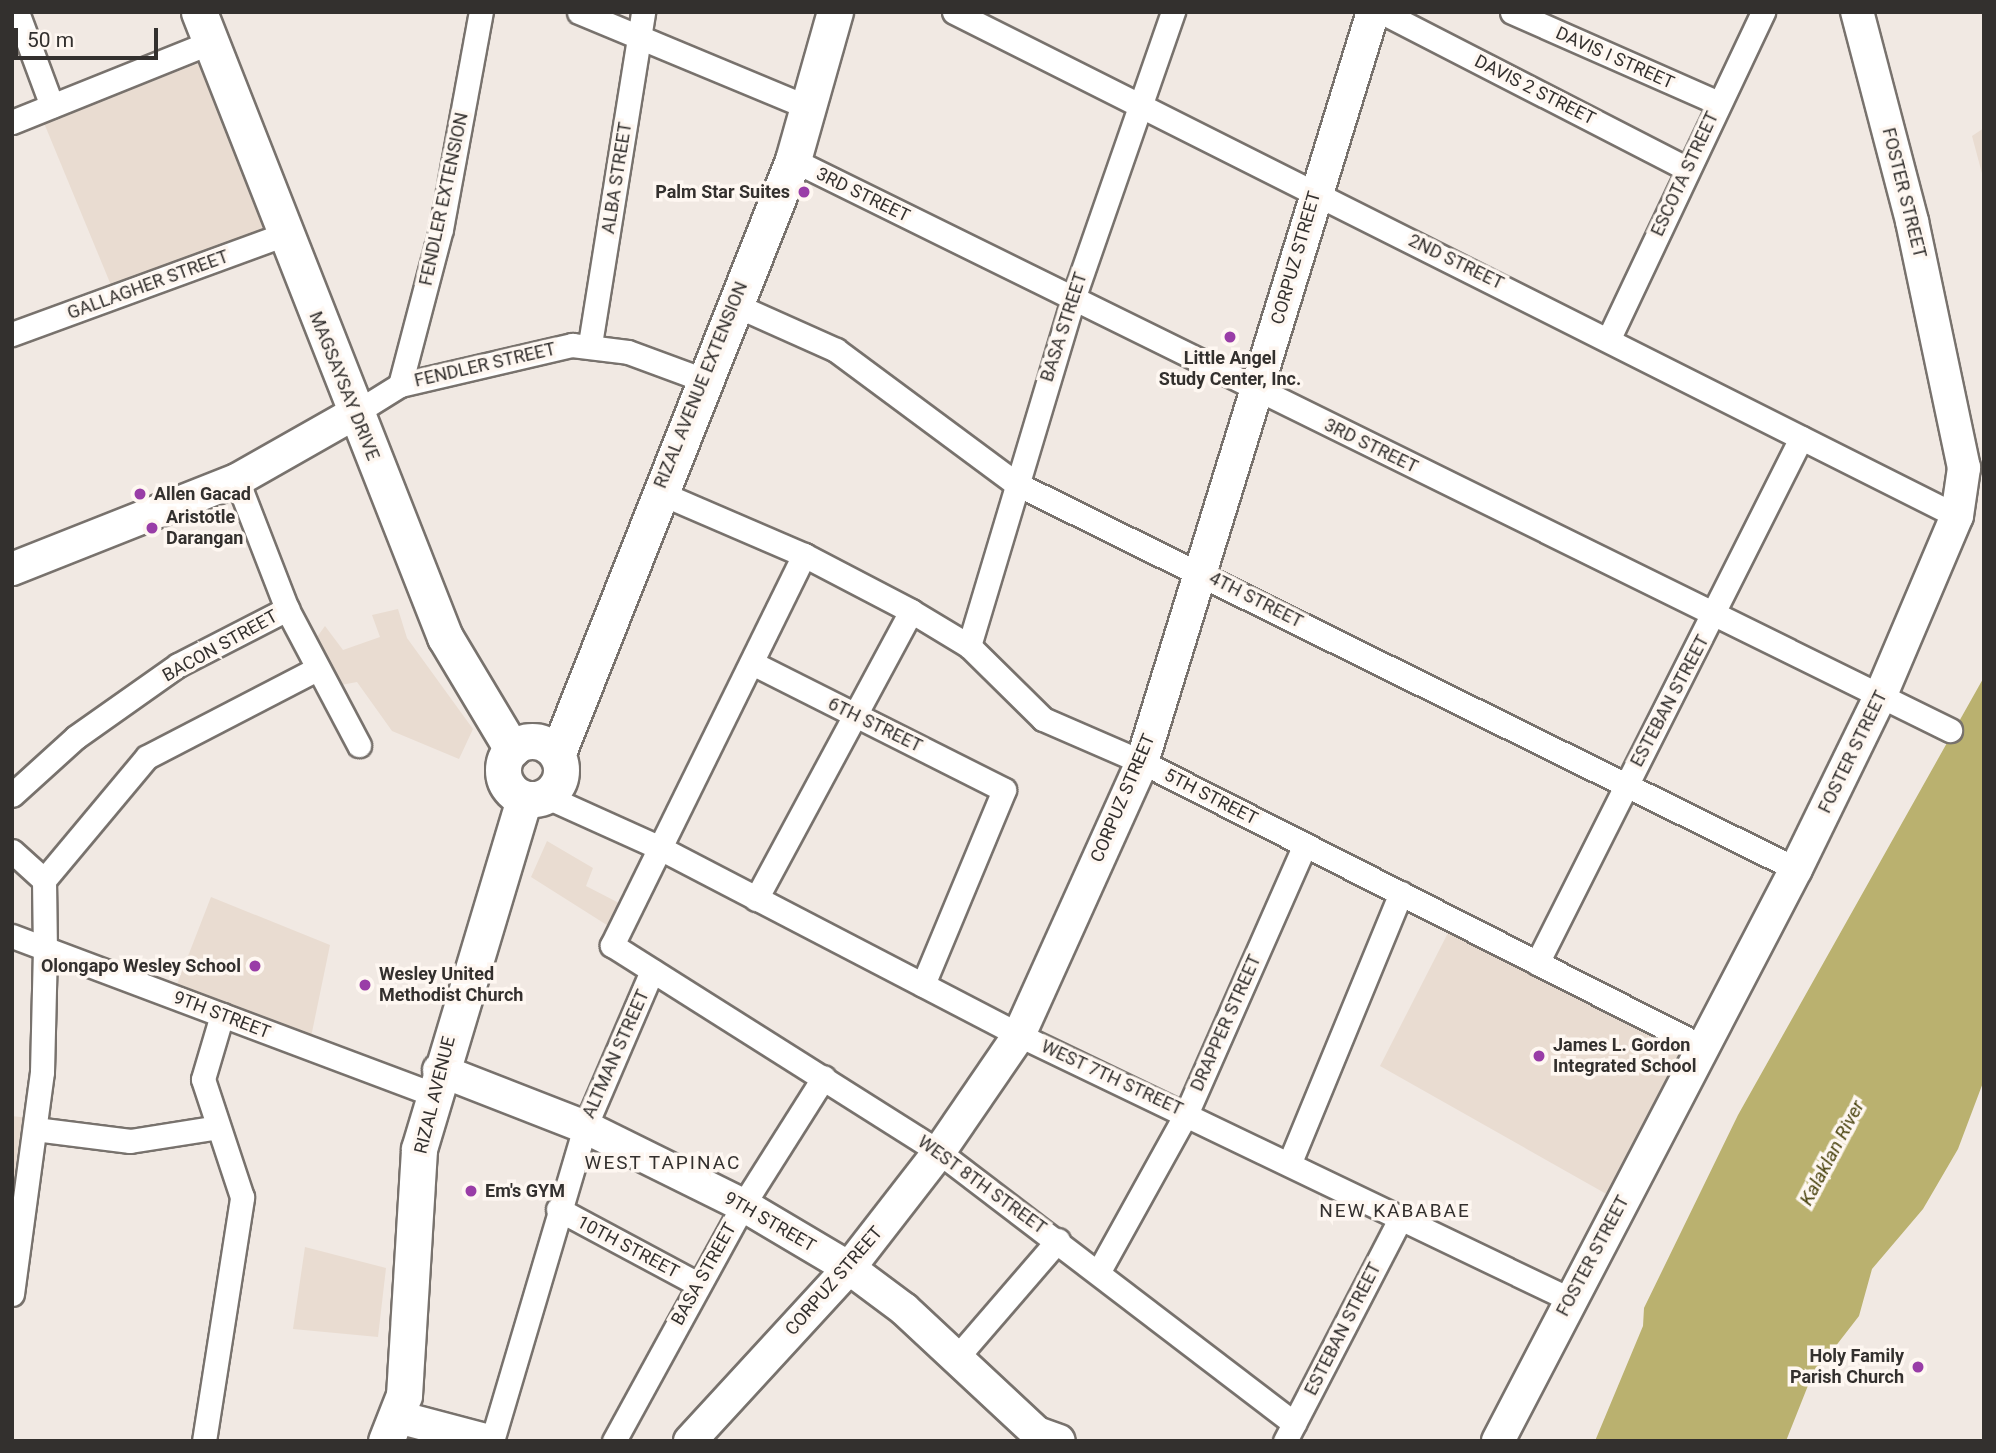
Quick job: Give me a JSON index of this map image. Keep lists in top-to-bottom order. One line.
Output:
{"streets":{"main road":["RIZAL AVENUE EXTENSION","MAGSAYSAY DRIVE","RIZAL AVENUE"],"street":["DAVIS I STREET","DAVIS 2 STREET","ESCOTA STREET","ALBA STREET","FOSTER STREET","3RD STREET","FENDLER EXTENSION","CORPUZ STREET","2ND STREET","GALLAGHER STREET","BASA STREET","FENDLER STREET","4TH STREET","BACON STREET","ESTEBAN STREET","6TH STREET","5TH STREET","9TH STREET","DRAPPER STREET","ALTMAN STREET","WEST 7TH STREET","WEST 8TH STREET","10TH STREET"]},"crossings":[["DAVIS I STREET","ESCOTA STREET"],["DAVIS 2 STREET","ESCOTA STREET"],["ESCOTA STREET","2ND STREET"],["ALBA STREET","FENDLER STREET"],["FOSTER STREET","3RD STREET"],["FOSTER STREET","2ND STREET"],["FOSTER STREET","4TH STREET"],["FOSTER STREET","5TH STREET"],["FOSTER STREET","WEST 7TH STREET"],["3RD STREET","CORPUZ STREET"],["3RD STREET","BASA STREET"],["3RD STREET","RIZAL AVENUE EXTENSION"],["3RD STREET","ESTEBAN STREET"],["FENDLER EXTENSION","FENDLER STREET"],["CORPUZ STREET","2ND STREET"],["CORPUZ STREET","4TH STREET"],["CORPUZ STREET","5TH STREET"],["CORPUZ STREET","9TH STREET"],["CORPUZ STREET","WEST 7TH STREET"],["CORPUZ STREET","WEST 8TH STREET"],["2ND STREET","BASA STREET"],["2ND STREET","ESTEBAN STREET"],["GALLAGHER STREET","MAGSAYSAY DRIVE"],["BASA STREET","4TH STREET"],["BASA STREET","5TH STREET"],["BASA STREET","9TH STREET"],["BASA STREET","WEST 8TH STREET"],["BASA STREET","10TH STREET"],["FENDLER STREET","RIZAL AVENUE EXTENSION"],["FENDLER STREET","MAGSAYSAY DRIVE"],["FENDLER STREET","BACON STREET"],["RIZAL AVENUE EXTENSION","MAGSAYSAY DRIVE"],["RIZAL AVENUE EXTENSION","4TH STREET"],["RIZAL AVENUE EXTENSION","5TH STREET"],["RIZAL AVENUE EXTENSION","WEST 7TH STREET"],["RIZAL AVENUE EXTENSION","RIZAL AVENUE"],["MAGSAYSAY DRIVE","WEST 7TH STREET"],["MAGSAYSAY DRIVE","RIZAL AVENUE"],["4TH STREET","ESTEBAN STREET"],["ESTEBAN STREET","5TH STREET"],["ESTEBAN STREET","WEST 7TH STREET"],["ESTEBAN STREET","WEST 8TH STREET"],["6TH STREET","ALTMAN STREET"],["6TH STREET","WEST 7TH STREET"],["5TH STREET","DRAPPER STREET"],["5TH STREET","ALTMAN STREET"],["9TH STREET","ALTMAN STREET"],["9TH STREET","RIZAL AVENUE"],["DRAPPER STREET","WEST 7TH STREET"],["DRAPPER STREET","WEST 8TH STREET"],["ALTMAN STREET","WEST 7TH STREET"],["ALTMAN STREET","WEST 8TH STREET"],["ALTMAN STREET","10TH STREET"],["WEST 7TH STREET","RIZAL AVENUE"]],"districts":["WEST TAPINAC","NEW KABABAE"],"water":["Kalaklan River"],"places":["Palm Star Suites","Little Angel Study Center, Inc.","Allen Gacad","Aristotle Darangan","Olongapo Wesley School","Wesley United Methodist Church","James L. Gordon Integrated School","Em's GYM","Holy Family Parish Church"],"scale_bar":"50 m"}
